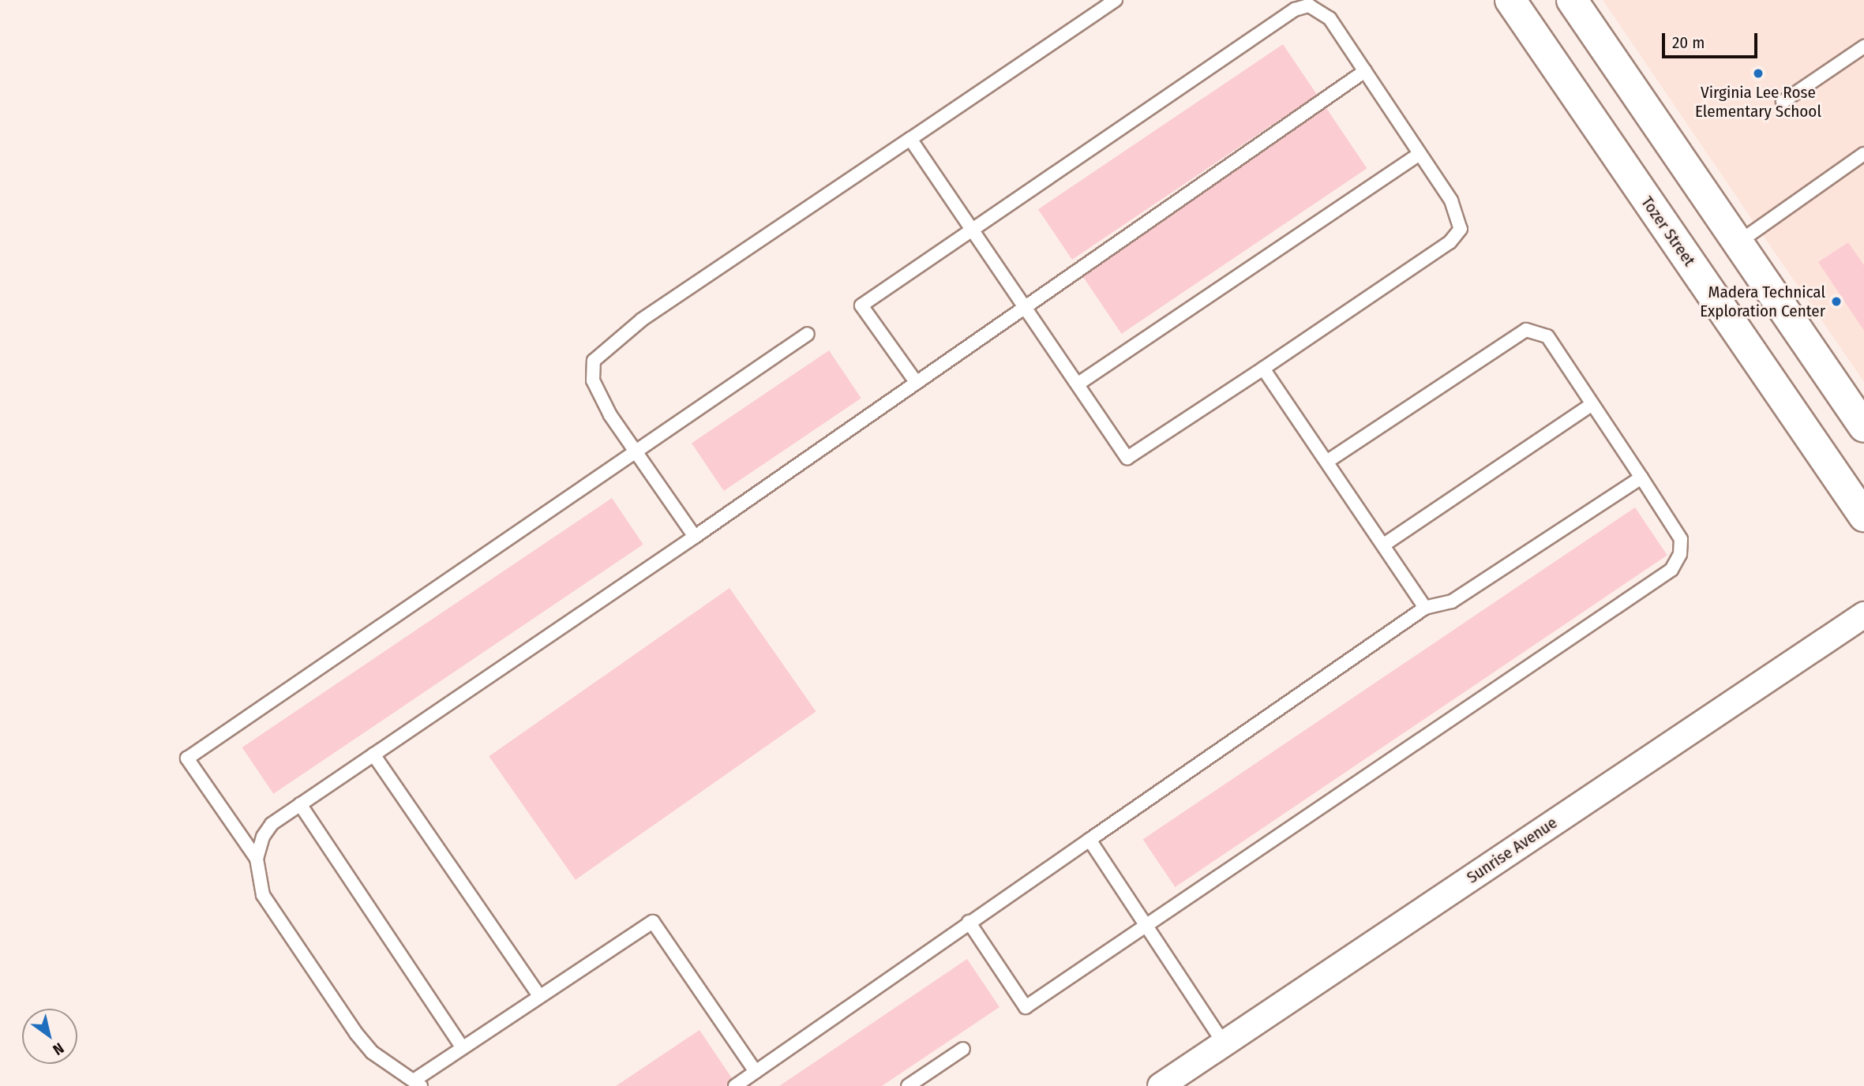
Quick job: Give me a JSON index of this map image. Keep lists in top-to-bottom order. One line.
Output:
{"streets":{"street":["Tozer Street","Sunrise Avenue"]},"places":["Virginia Lee Rose Elementary School","Madera Technical Exploration Center"],"scale_bar":"20 m","north":"bottom right"}
